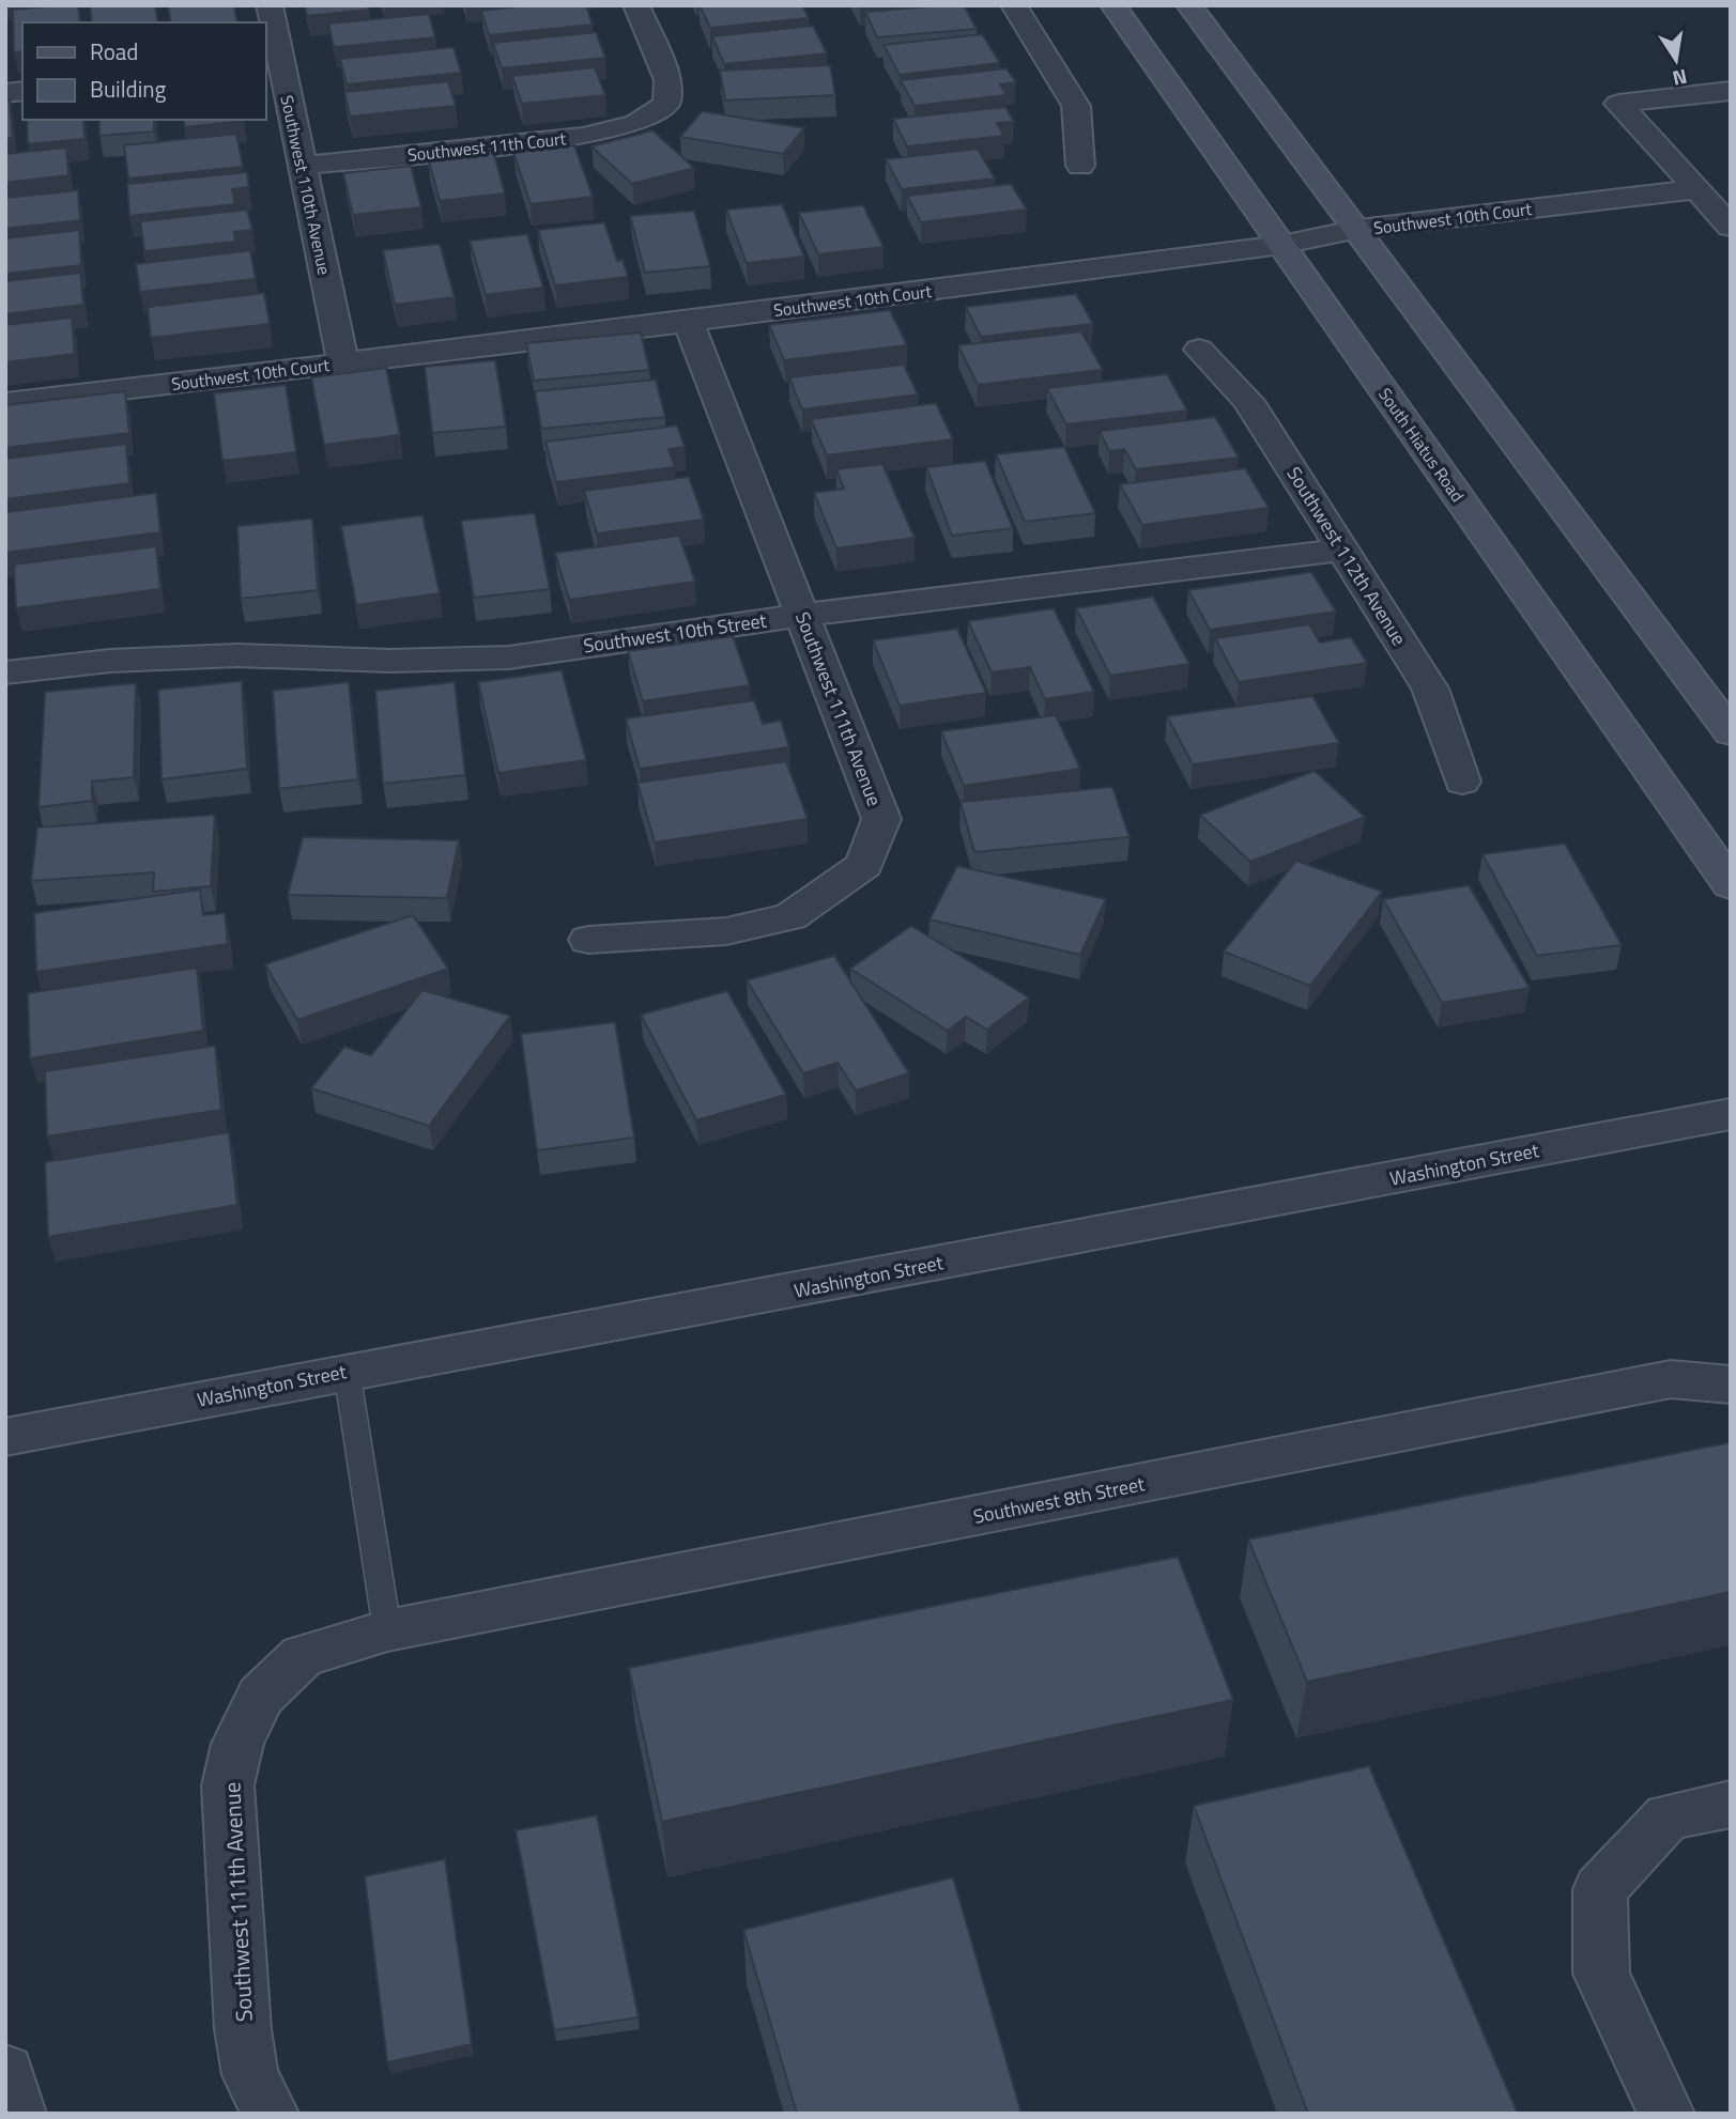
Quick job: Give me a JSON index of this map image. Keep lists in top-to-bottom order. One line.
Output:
{"streets":{"main road":["South Hiatus Road"],"street":["Southwest 11th Court","Southwest 110th Avenue","Southwest 10th Court","Southwest 112th Avenue","Southwest 10th Street","Southwest 111th Avenue","Washington Street","Southwest 8th Street"]},"crossings":[["Southwest 11th Court","Southwest 110th Avenue"],["Southwest 110th Avenue","Southwest 10th Court"],["Southwest 10th Court","South Hiatus Road"],["Southwest 10th Court","Southwest 111th Avenue"],["Southwest 112th Avenue","Southwest 10th Street"],["Southwest 10th Street","Southwest 111th Avenue"],["Southwest 111th Avenue","Southwest 8th Street"]],"legend":["Road","Building"],"north":"bottom"}
